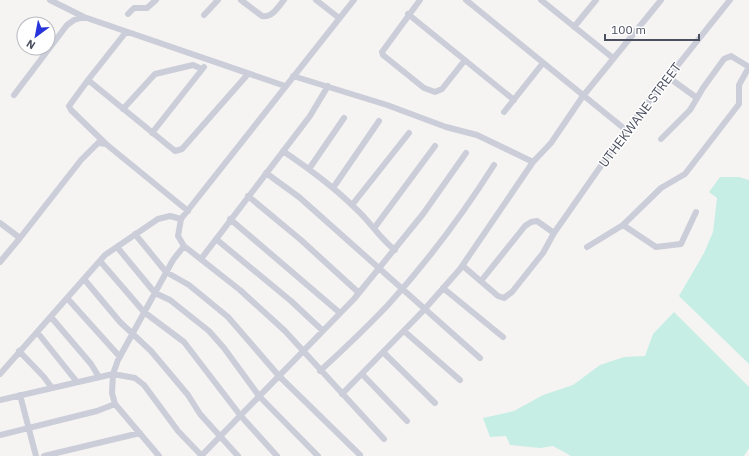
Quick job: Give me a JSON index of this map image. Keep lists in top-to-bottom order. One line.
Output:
{"streets":{"street":["UTHEKWANE STREET"]},"scale_bar":"100 m","north":"bottom left"}
